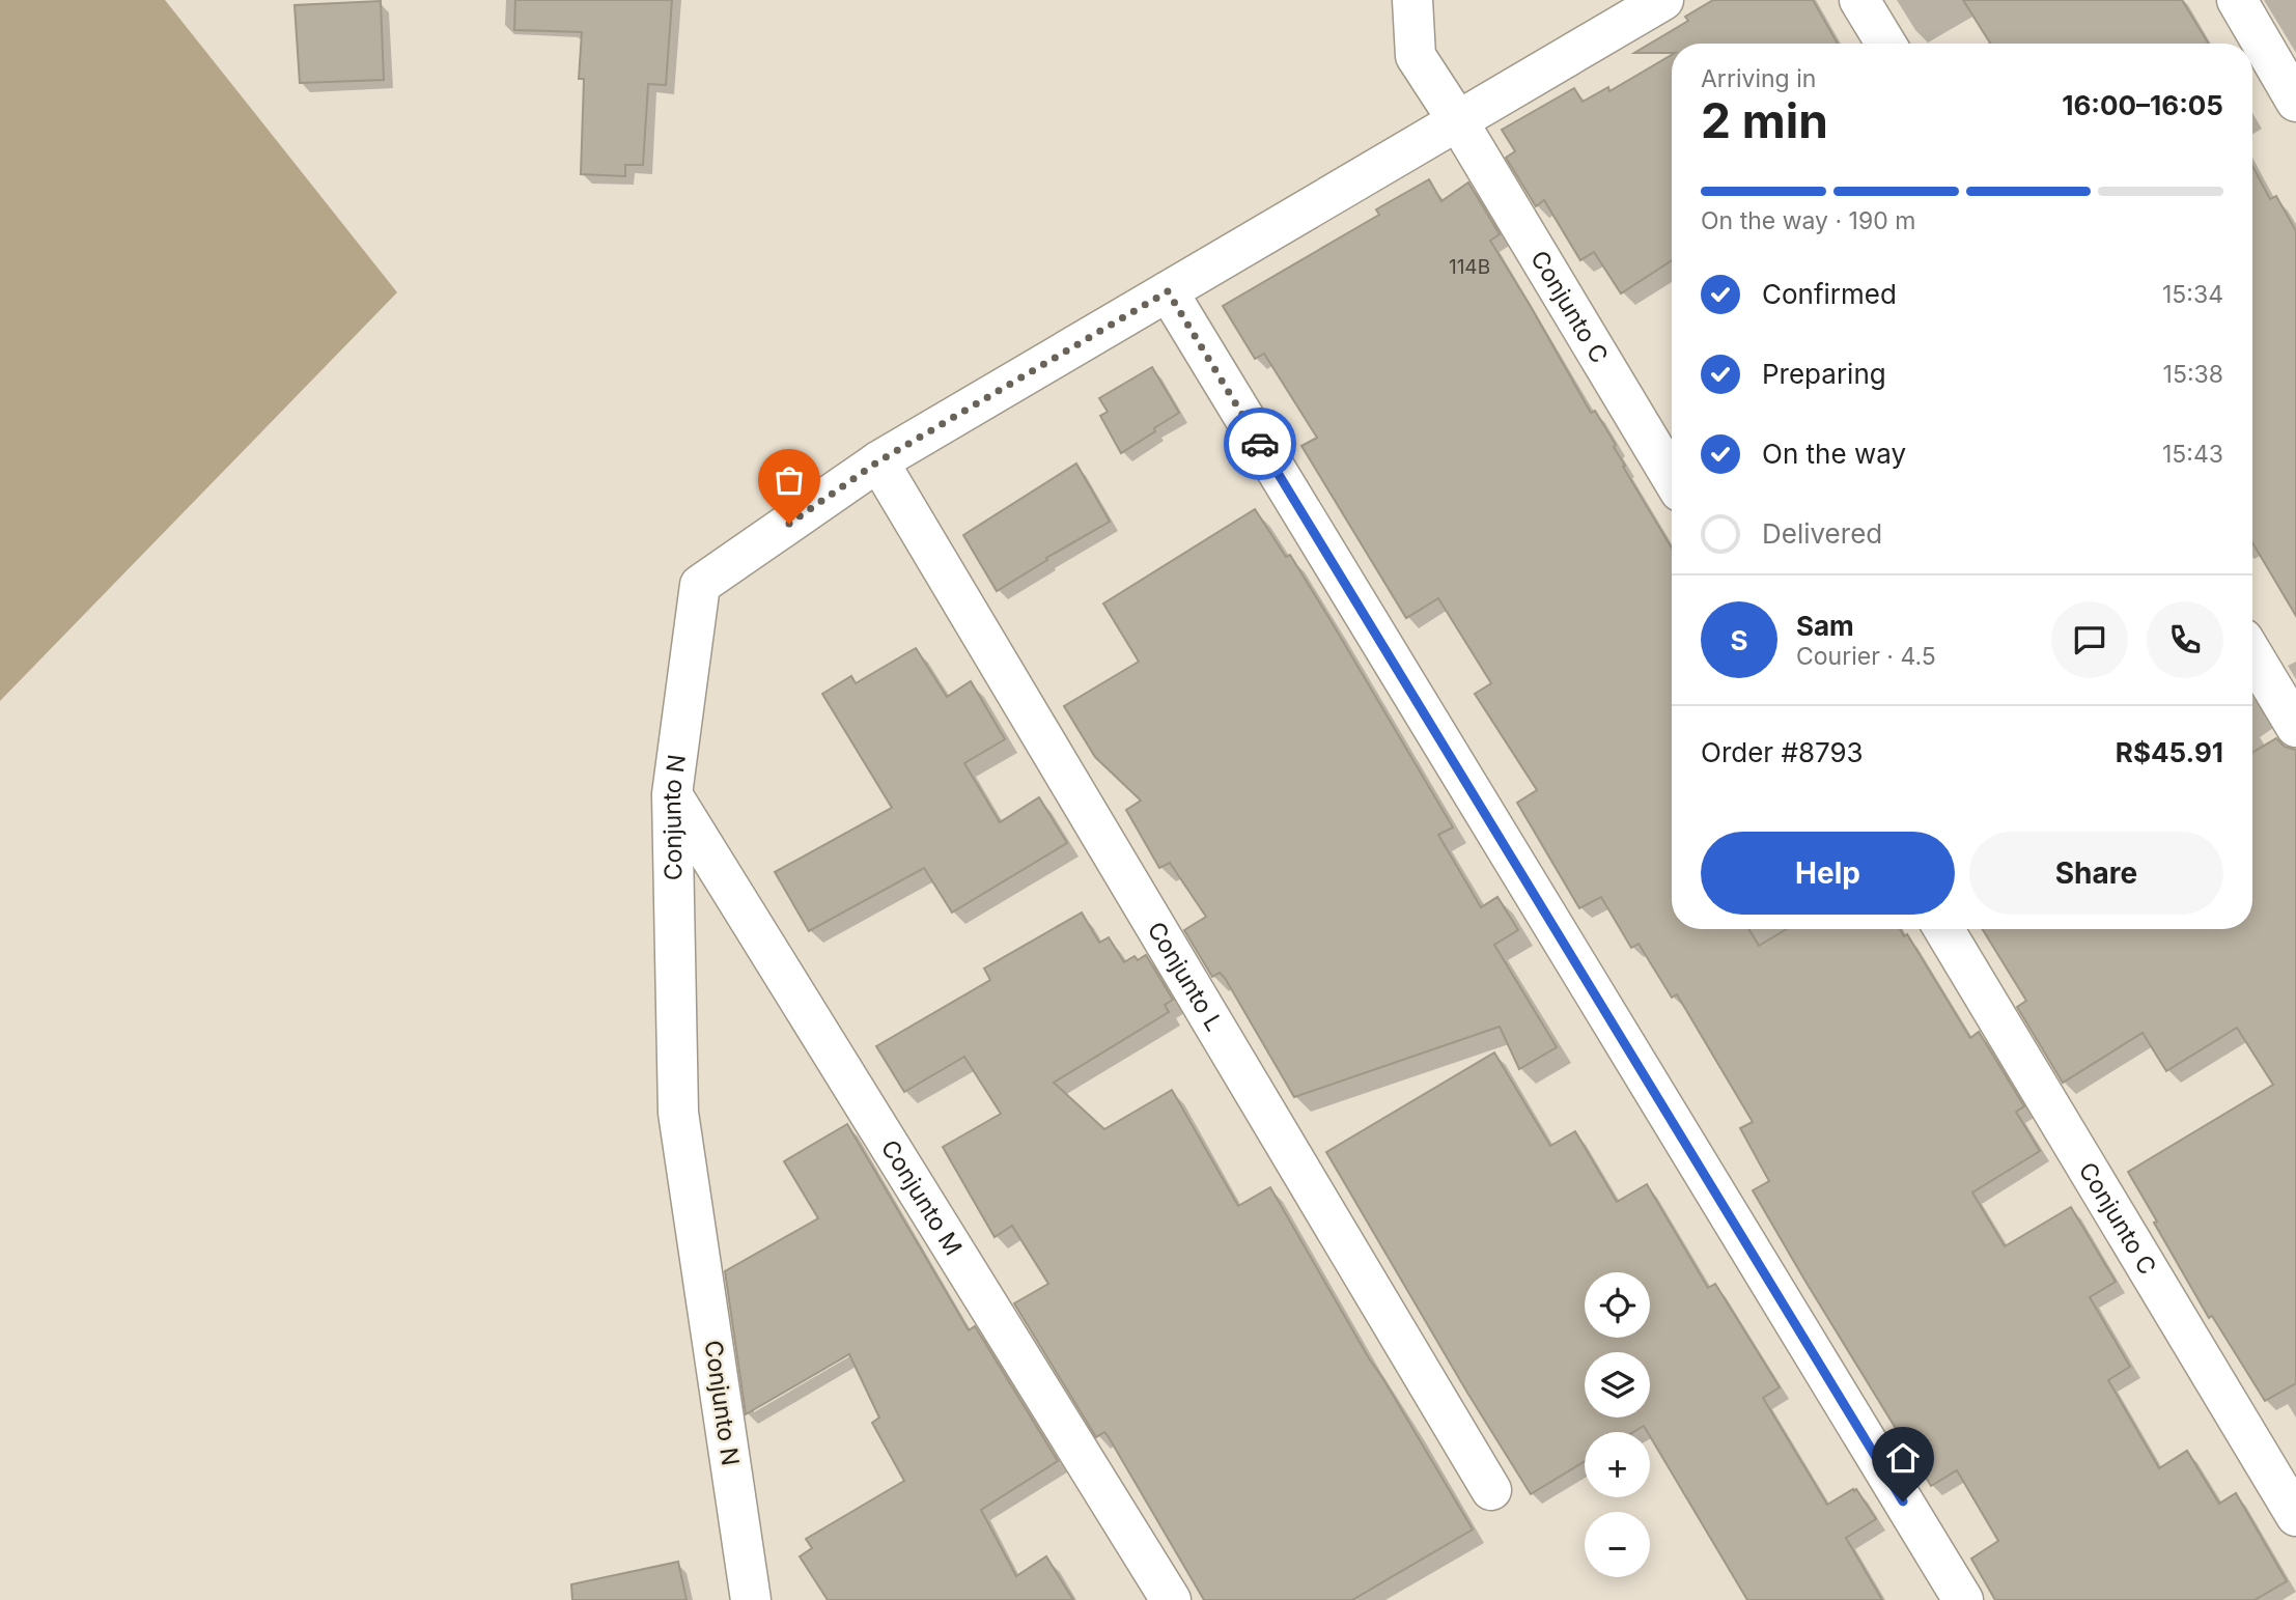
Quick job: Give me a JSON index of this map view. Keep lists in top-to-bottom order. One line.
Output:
{"streets":{"street":["Conjunto C","Conjunto N","Conjunto L","Conjunto M"]},"crossings":[["Conjunto C","Conjunto N"],["Conjunto N","Conjunto L"],["Conjunto N","Conjunto M"]],"house_numbers":["114B"],"page":{"heading":["2 min","Arriving in","16:00–16:05"],"panel":["Sam","Courier · 4.5","Order #8793","R$45.91"],"bar":"On the way · 190 m","list":[["Confirmed","15:34"],["Preparing","15:38"],["On the way","15:43"],"Delivered"],"round":"S","buttons":["Help","Share"],"map_buttons":["+","−"]}}
